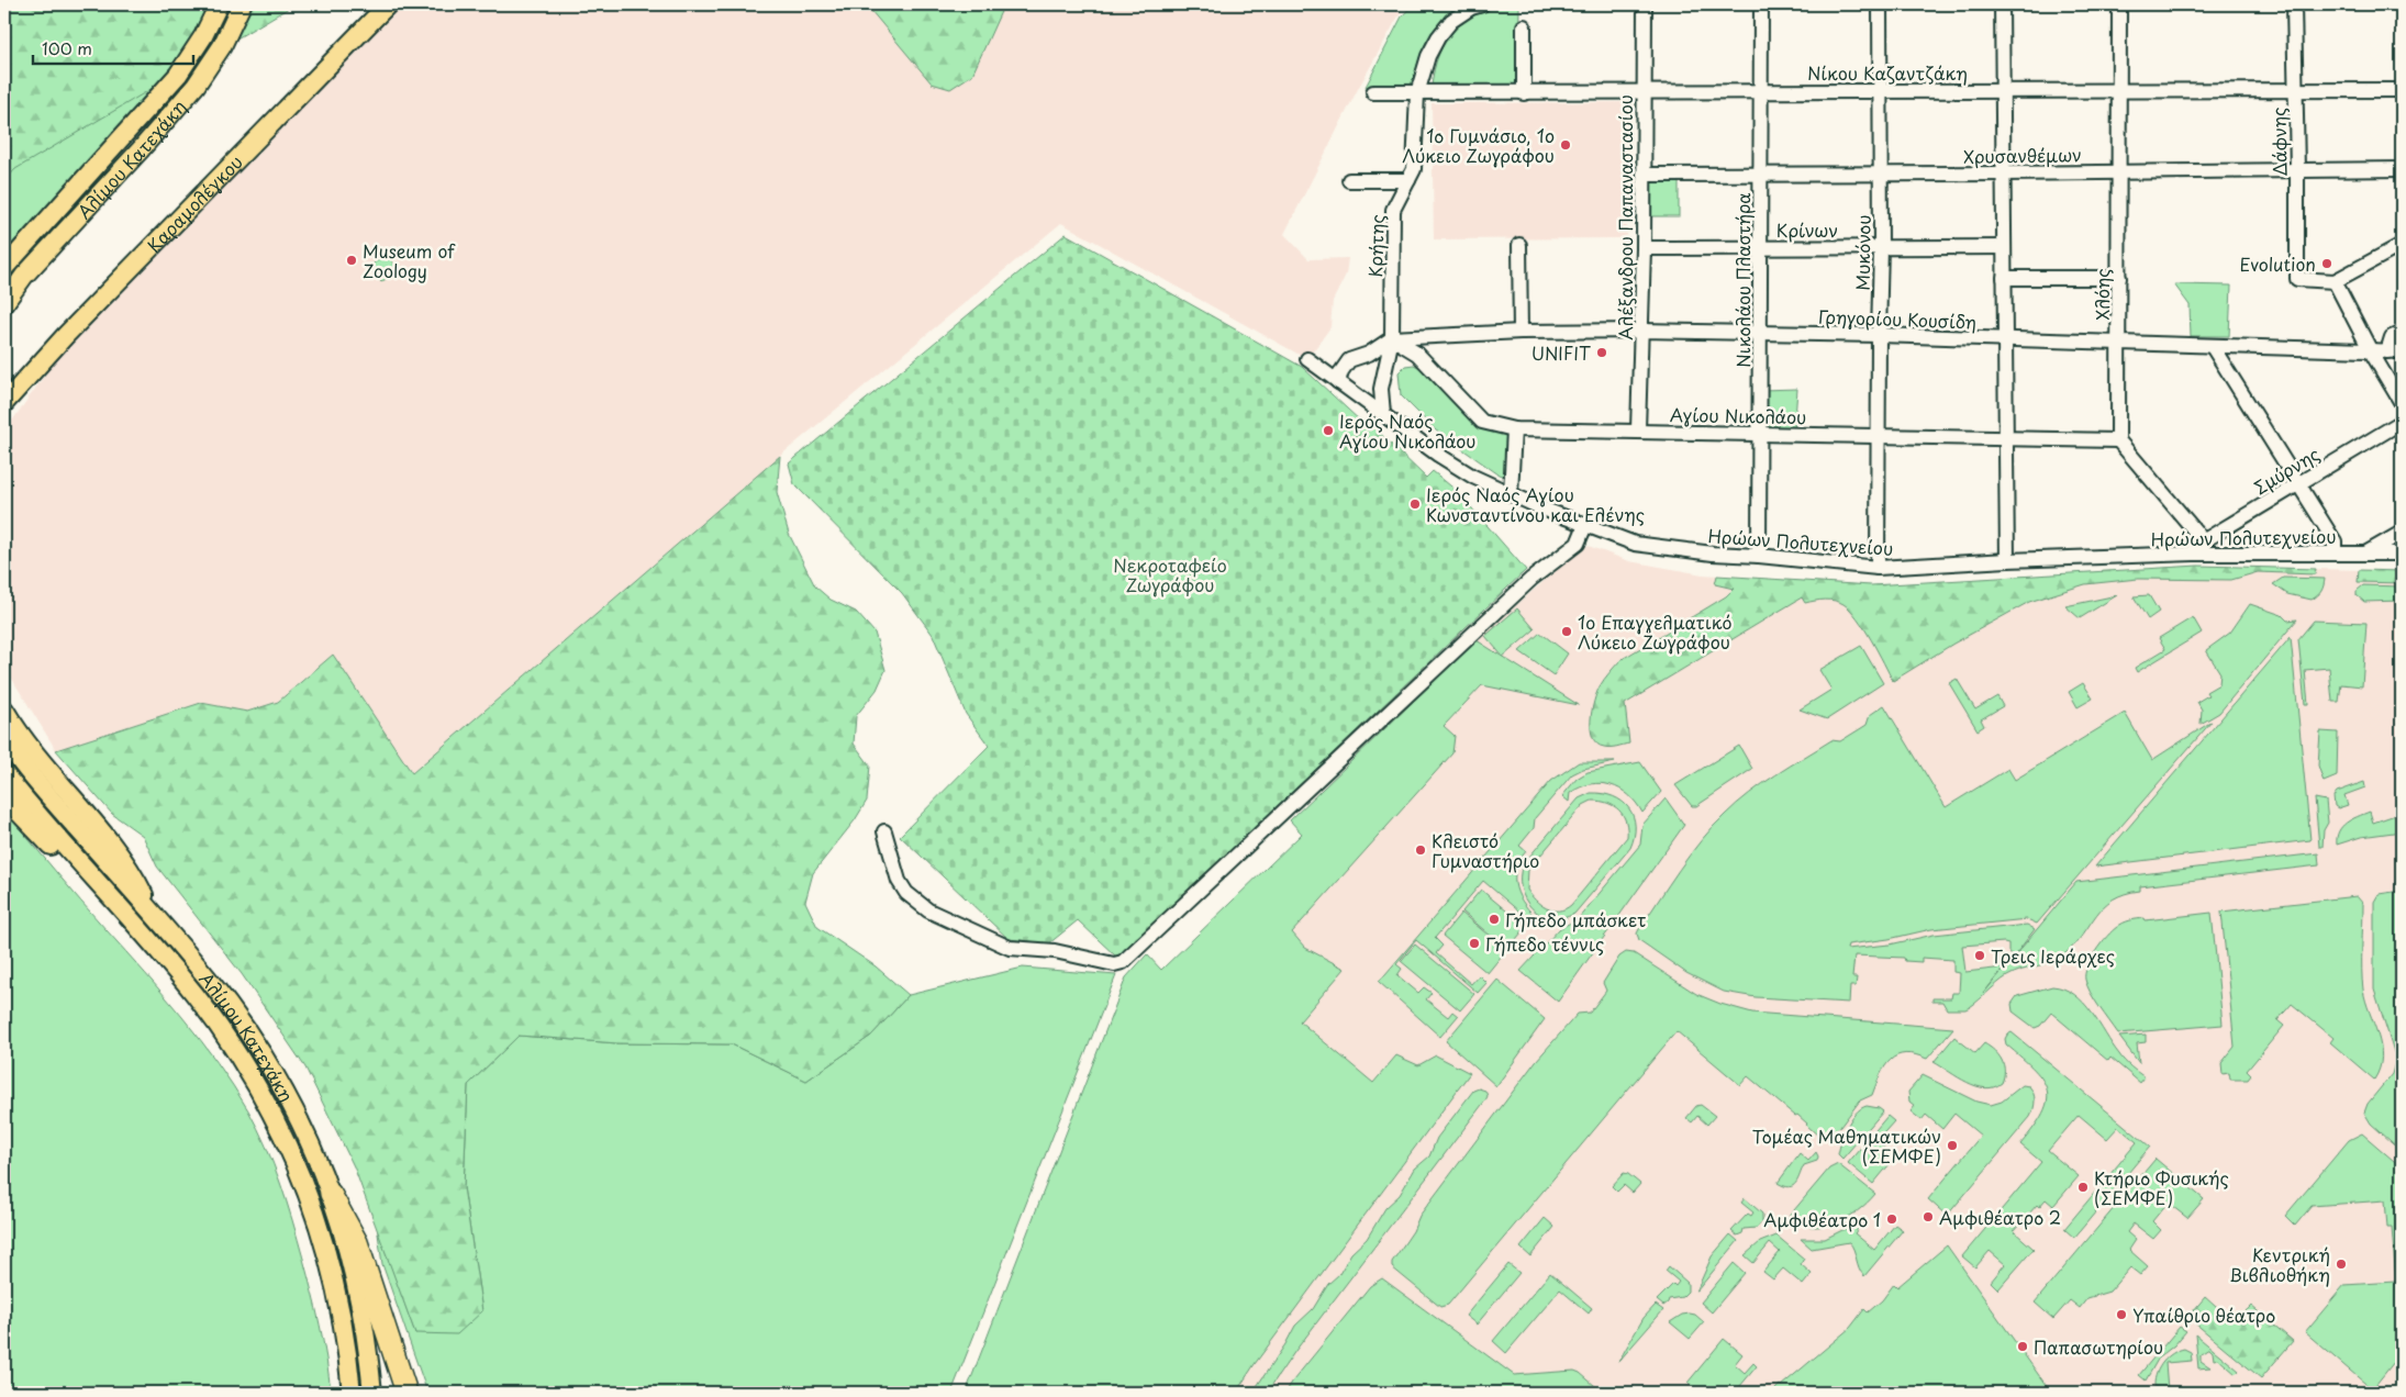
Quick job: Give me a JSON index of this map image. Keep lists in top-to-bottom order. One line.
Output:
{"streets":{"main road":["Αλίμου Κατεχάκη","Καραμολέγκου"],"street":["Νίκου Καζαντζάκη","Δάφνης","Χρυσανθέμων","Αλέξανδρου Παπαναστασίου","Κρίνων","Κρήτης","Μυκόνου","Νικολάου Πλαστήρα","Χλόης","Γρηγορίου Κουσίδη","Αγίου Νικολάου","Σμύρνης","Ηρώων Πολυτεχνείου"]},"crossings":[["Νίκου Καζαντζάκη","Δάφνης"],["Νίκου Καζαντζάκη","Αλέξανδρου Παπαναστασίου"],["Νίκου Καζαντζάκη","Κρήτης"],["Νίκου Καζαντζάκη","Μυκόνου"],["Νίκου Καζαντζάκη","Νικολάου Πλαστήρα"],["Νίκου Καζαντζάκη","Χλόης"],["Δάφνης","Χρυσανθέμων"],["Χρυσανθέμων","Αλέξανδρου Παπαναστασίου"],["Χρυσανθέμων","Μυκόνου"],["Χρυσανθέμων","Νικολάου Πλαστήρα"],["Χρυσανθέμων","Χλόης"],["Αλέξανδρου Παπαναστασίου","Κρίνων"],["Αλέξανδρου Παπαναστασίου","Γρηγορίου Κουσίδη"],["Αλέξανδρου Παπαναστασίου","Αγίου Νικολάου"],["Κρίνων","Μυκόνου"],["Κρίνων","Νικολάου Πλαστήρα"],["Κρήτης","Γρηγορίου Κουσίδη"],["Κρήτης","Αγίου Νικολάου"],["Μυκόνου","Γρηγορίου Κουσίδη"],["Μυκόνου","Αγίου Νικολάου"],["Μυκόνου","Ηρώων Πολυτεχνείου"],["Νικολάου Πλαστήρα","Γρηγορίου Κουσίδη"],["Νικολάου Πλαστήρα","Αγίου Νικολάου"],["Νικολάου Πλαστήρα","Ηρώων Πολυτεχνείου"],["Χλόης","Γρηγορίου Κουσίδη"],["Χλόης","Αγίου Νικολάου"],["Γρηγορίου Κουσίδη","Αγίου Νικολάου"],["Σμύρνης","Ηρώων Πολυτεχνείου"]],"parks":["Νεκροταφείο Ζωγράφου"],"places":["1ο Γυμνάσιο, 1ο Λύκειο Ζωγράφου","Museum of Zoology","Evolution","UNIFIT","Ιερός Ναός Αγίου Νικολάου","Ιερός Ναός Αγίου Κωνσταντίνου και Ελένης","1ο Επαγγελματικό Λύκειο Ζωγράφου","Κλειστό Γυμναστήριο","Γήπεδο μπάσκετ","Γήπεδο τέννις","Τρεις Ιεράρχες","Τομέας Μαθηματικών (ΣΕΜΦΕ)","Κτήριο Φυσικής (ΣΕΜΦΕ)","Αμφιθέατρο 2","Αμφιθέατρο 1","Κεντρική Βιβλιοθήκη","Υπαίθριο θέατρο","Παπασωτηρίου"],"scale_bar":"100 m"}
